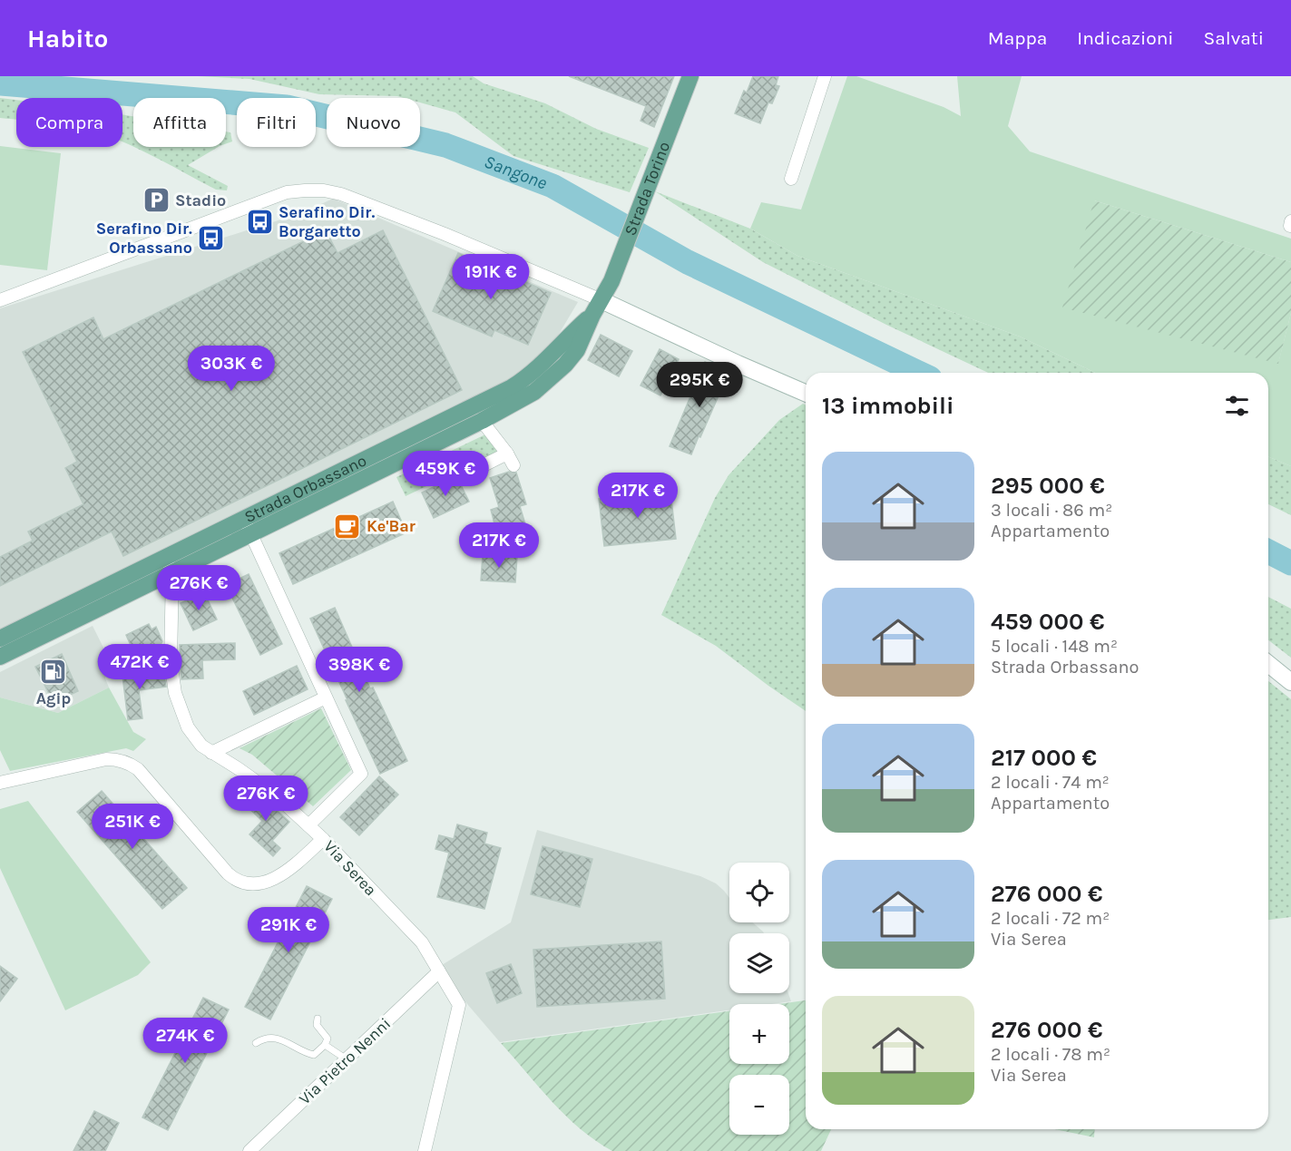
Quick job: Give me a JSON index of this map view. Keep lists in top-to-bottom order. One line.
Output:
{"streets":{"main road":["Strada Torino","Strada Orbassano"],"street":["Via Serea","Via Pietro Nenni"]},"crossings":[["Strada Torino","Strada Orbassano"],["Strada Orbassano","Via Serea"],["Via Serea","Via Pietro Nenni"]],"water":["Sangone"],"places":{"parking":["Stadio"],"bus stop":["Serafino Dir. Borgaretto","Serafino Dir. Orbassano"],"cafe":["Ke'Bar"],"fuel station":["Agip"]},"page":{"header":"Habito","nav":["Mappa","Indicazioni","Salvati"],"chip":["Compra","Affitta","Filtri","Nuovo"],"price":["191K €","303K €","295K €","459K €","217K €","217K €","276K €","472K €","398K €","276K €","251K €","291K €","274K €"],"heading":"13 immobili","list":[{"name":"295 000 €","note":"3 locali · 86 m² · Appartamento"},{"name":"459 000 €","note":"5 locali · 148 m² · Strada Orbassano"},{"name":"217 000 €","note":"2 locali · 74 m² · Appartamento"},{"name":"276 000 €","note":"2 locali · 72 m² · Via Serea"},{"name":"276 000 €","note":"2 locali · 78 m² · Via Serea"}],"map_buttons":["+","−"]}}
